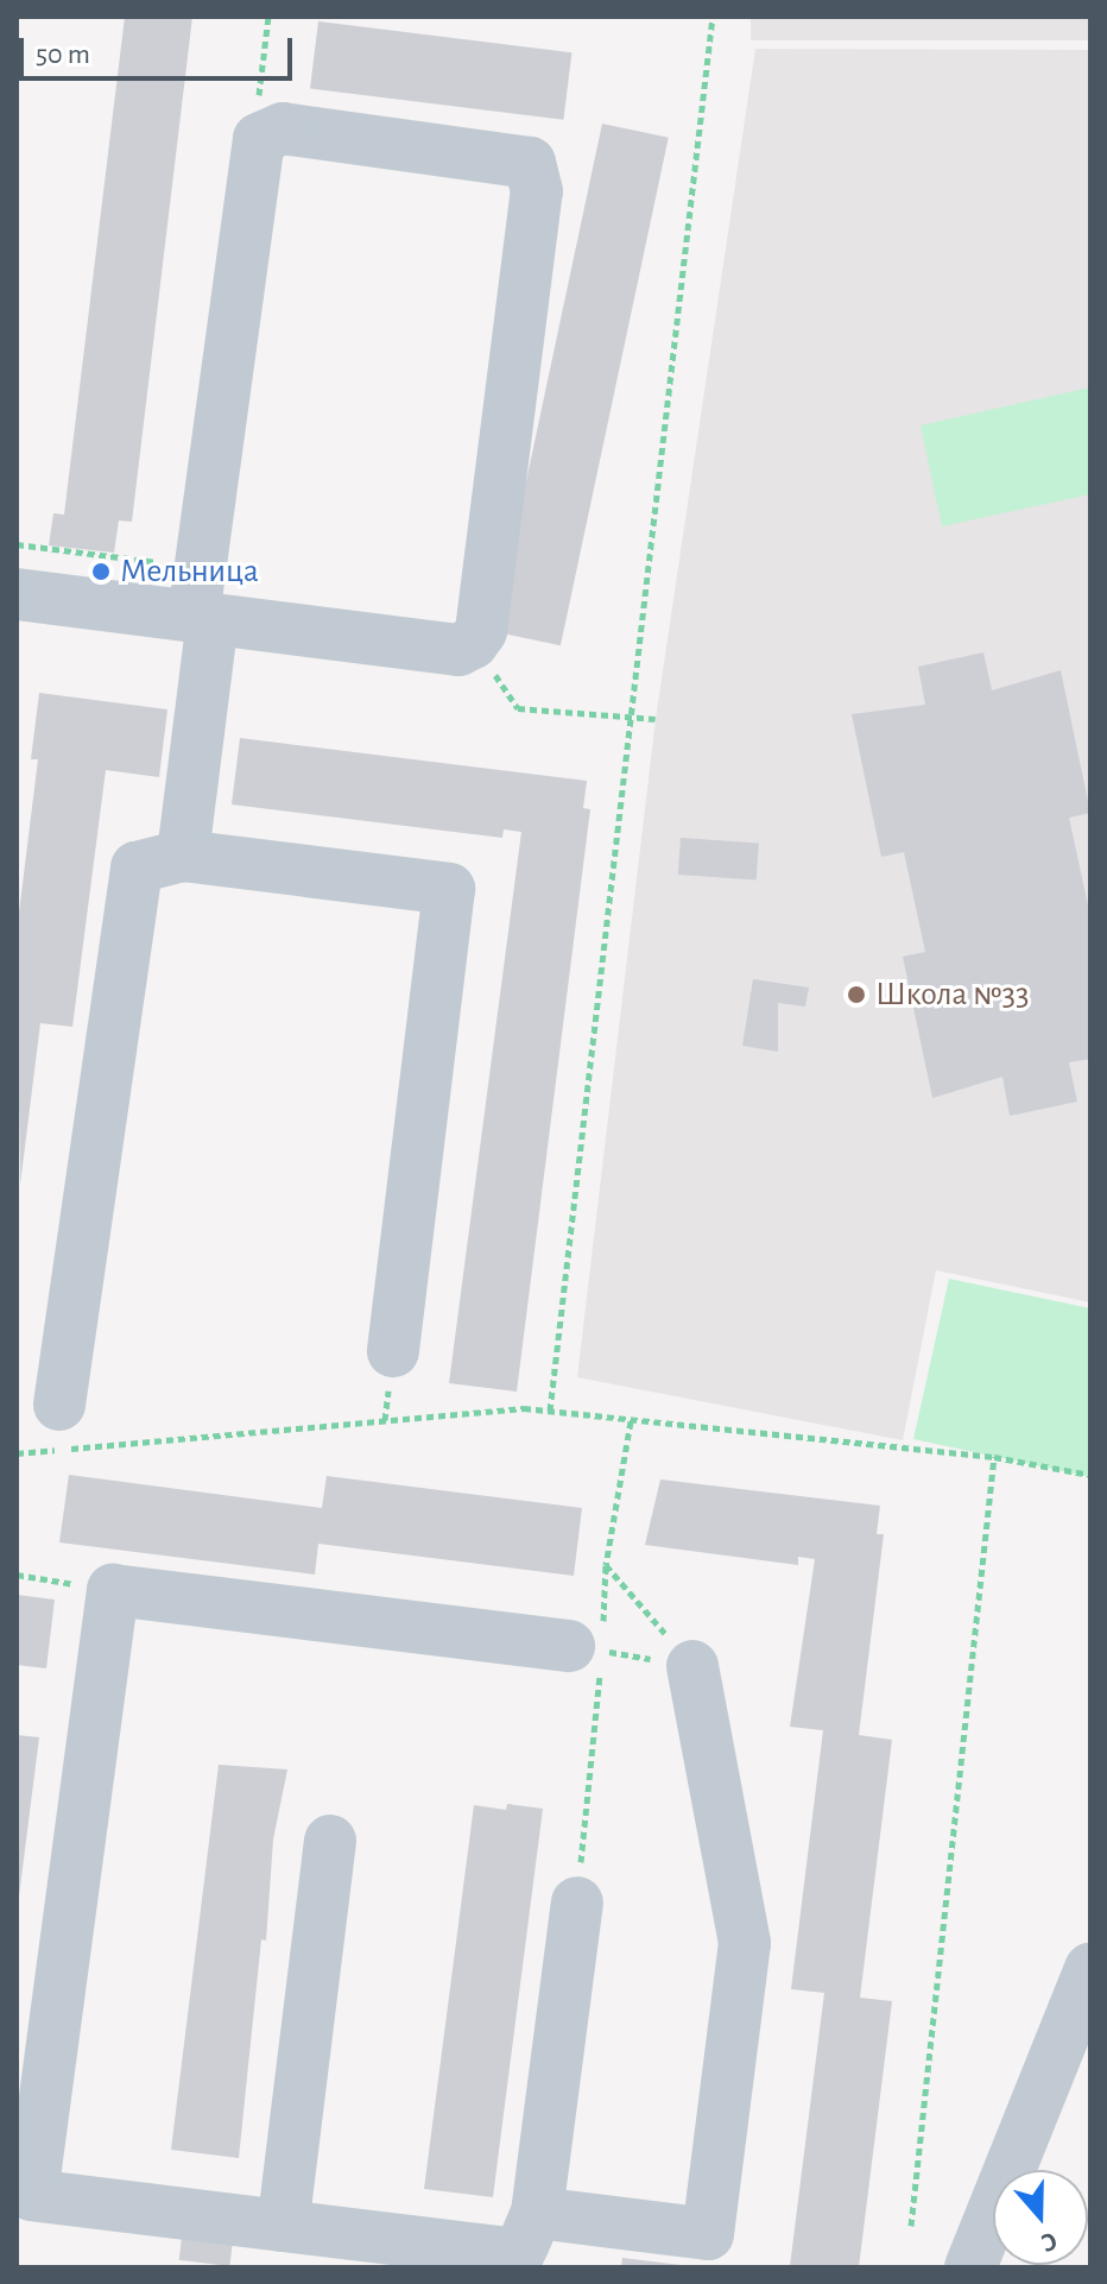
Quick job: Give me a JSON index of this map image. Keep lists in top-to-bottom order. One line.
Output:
{"places":["Мельница","Школа №33"],"scale_bar":"50 m","north":"bottom"}
